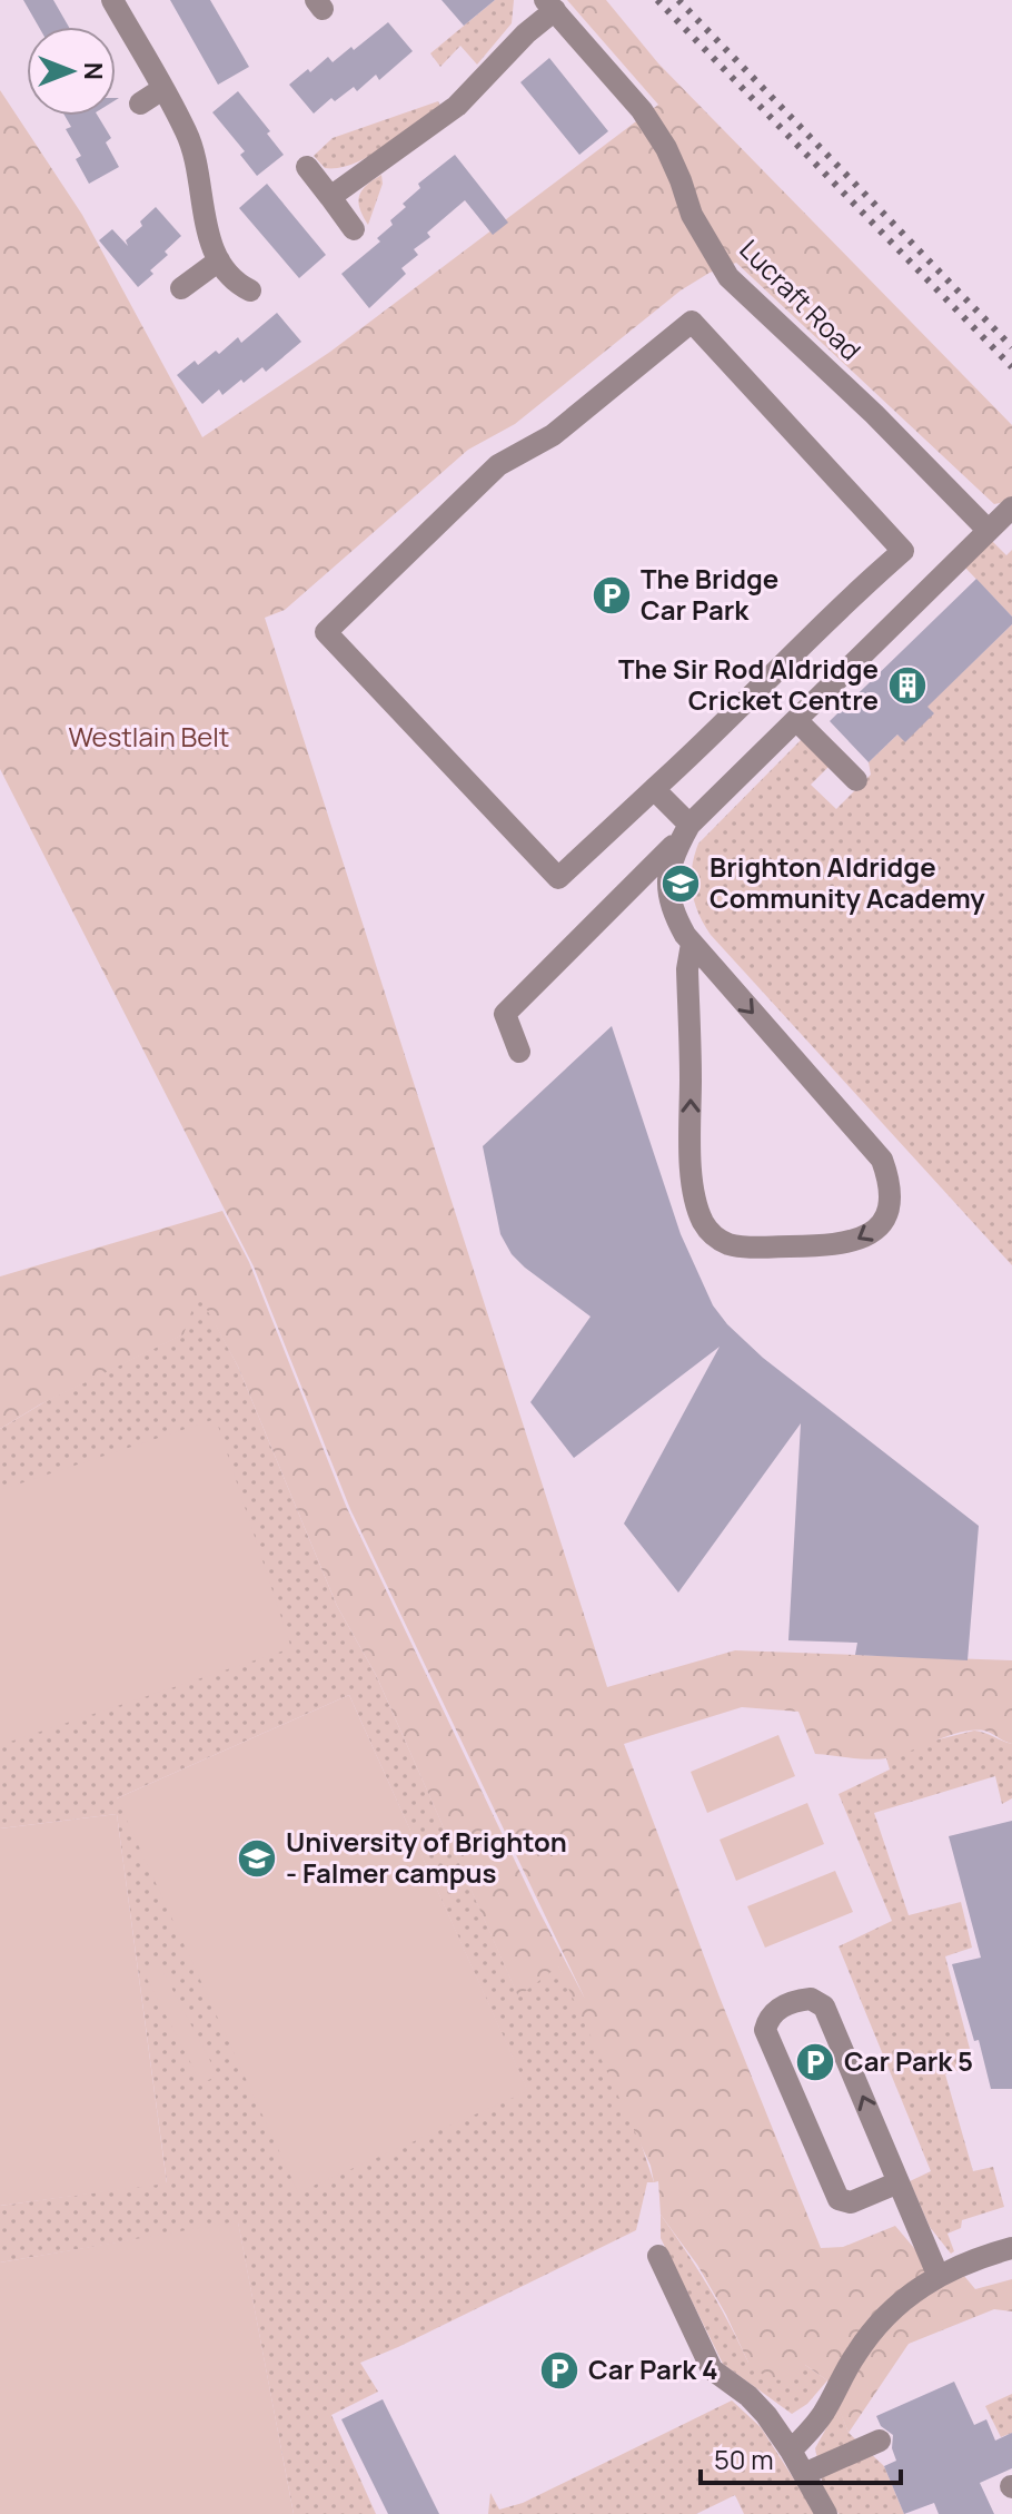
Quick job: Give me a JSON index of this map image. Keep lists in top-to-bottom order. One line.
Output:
{"streets":{"street":["Lucraft Road"]},"parks":["Westlain Belt"],"places":{"parking":["The Bridge Car Park","Car Park 5","Car Park 4"],"building":["The Sir Rod Aldridge Cricket Centre"],"school or university":["Brighton Aldridge Community Academy","University of Brighton - Falmer campus"]},"scale_bar":"50 m","north":"right"}
